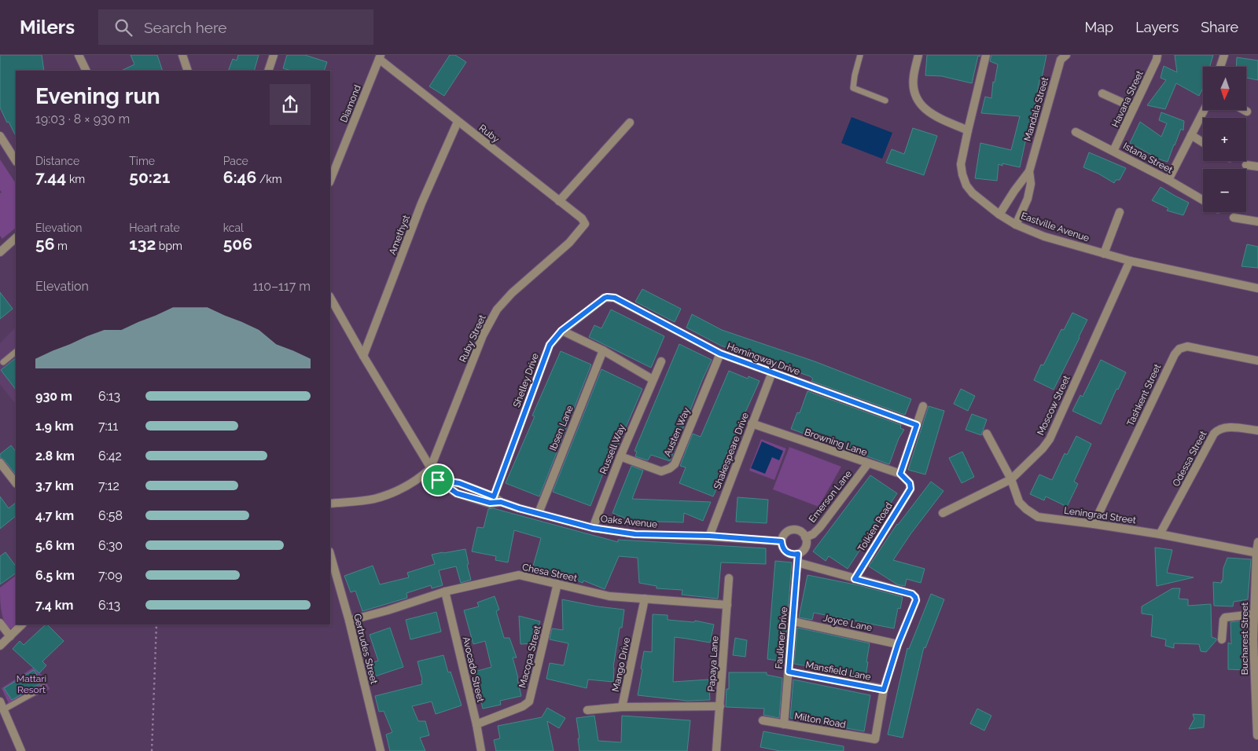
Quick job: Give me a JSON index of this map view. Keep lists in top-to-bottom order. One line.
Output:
{"streets":{"street":["Havana Street","Diamond","Mandala Street","Ruby","Istana Street","Eastville Avenue","Amethyst","Ruby Street","Hemingway Drive","Shelley Drive","Tashkent Street","Moscow Street","Ibsen Lane","Austen Way","Browning Lane","Russell Way","Shakespeare Drive","Odessa Street","Emerson Lane","Leningrad Street","Oaks Avenue","Tolkien Road","Chesa Street","Joyce Lane","Faulkner Drive","Bucharest Street","Gertrudes Street","Macopa Street","Papaya Lane","Mango Drive","Avocado Street","Mansfield Lane","Milton Road"]},"crossings":[["Havana Street","Istana Street"],["Diamond","Ruby"],["Ruby","Amethyst"],["Ruby","Ruby Street"],["Eastville Avenue","Moscow Street"],["Amethyst","Oaks Avenue"],["Ruby Street","Oaks Avenue"],["Hemingway Drive","Shelley Drive"],["Hemingway Drive","Austen Way"],["Hemingway Drive","Shakespeare Drive"],["Shelley Drive","Oaks Avenue"],["Tashkent Street","Leningrad Street"],["Moscow Street","Leningrad Street"],["Ibsen Lane","Oaks Avenue"],["Austen Way","Russell Way"],["Browning Lane","Shakespeare Drive"],["Browning Lane","Emerson Lane"],["Browning Lane","Tolkien Road"],["Russell Way","Oaks Avenue"],["Shakespeare Drive","Oaks Avenue"],["Odessa Street","Leningrad Street"],["Emerson Lane","Oaks Avenue"],["Emerson Lane","Faulkner Drive"],["Leningrad Street","Bucharest Street"],["Oaks Avenue","Faulkner Drive"],["Chesa Street","Gertrudes Street"],["Chesa Street","Macopa Street"],["Chesa Street","Papaya Lane"],["Chesa Street","Mango Drive"],["Chesa Street","Avocado Street"],["Joyce Lane","Faulkner Drive"],["Faulkner Drive","Mansfield Lane"],["Faulkner Drive","Milton Road"],["Macopa Street","Avocado Street"],["Papaya Lane","Mango Drive"],["Mansfield Lane","Milton Road"]],"parks":["Mattari Resort"],"north":"bottom","page":{"header":"Milers","search":"Search here","nav":["Map","Layers","Share"],"map_buttons":["+","−"],"heading":["Evening run","19:03 · 8 × 930 m"],"stats":[["Distance","7.44 km"],["Time","50:21"],["Pace","6:46 /km"],["Elevation","56 m"],["Heart rate","132 bpm"],["kcal","506"]],"chart":["Elevation","110–117 m"],"list":[{"name":"930 m","note":"6:13"},{"name":"1.9 km","note":"7:11"},{"name":"2.8 km","note":"6:42"},{"name":"3.7 km","note":"7:12"},{"name":"4.7 km","note":"6:58"},{"name":"5.6 km","note":"6:30"},{"name":"6.5 km","note":"7:09"},{"name":"7.4 km","note":"6:13"}]}}
